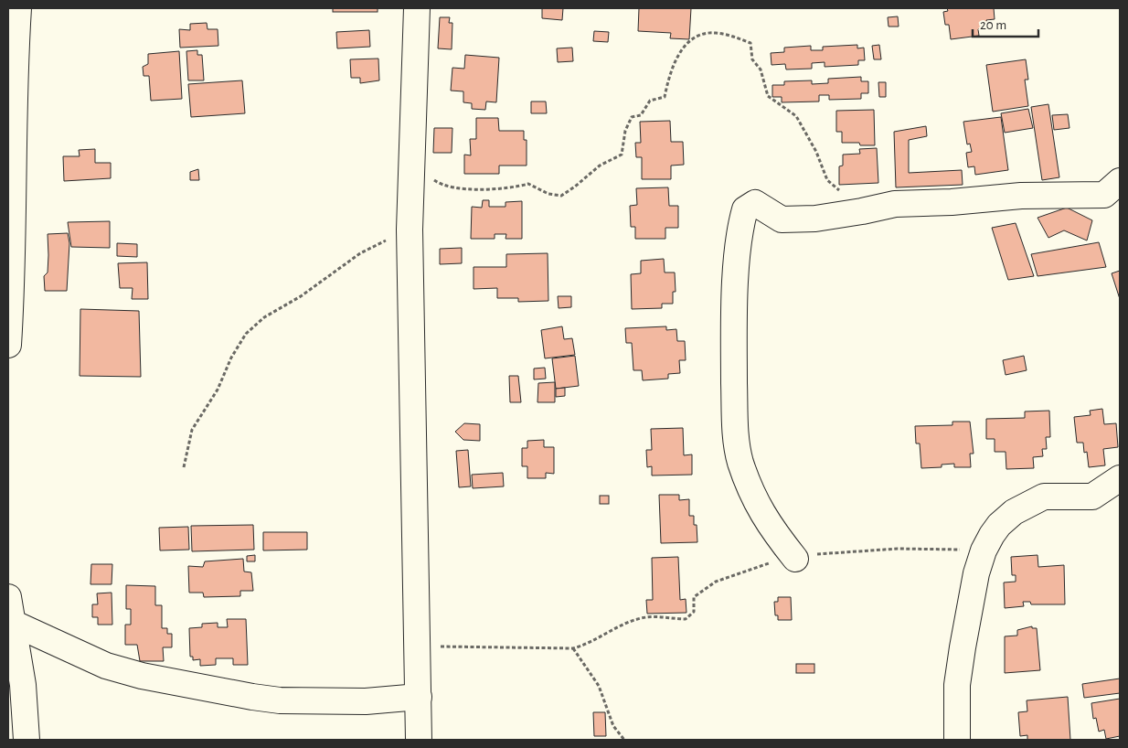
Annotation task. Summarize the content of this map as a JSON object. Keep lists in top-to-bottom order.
{
  "scale_bar": "20 m"
}
